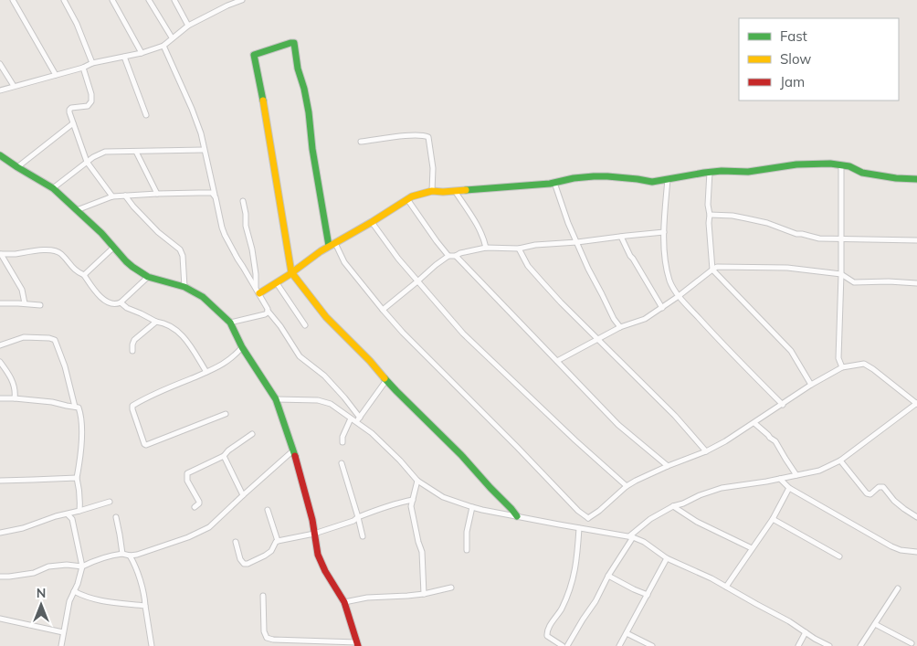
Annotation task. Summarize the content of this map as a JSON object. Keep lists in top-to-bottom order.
{
  "legend": ["Fast", "Slow", "Jam"],
  "north": "top"
}
